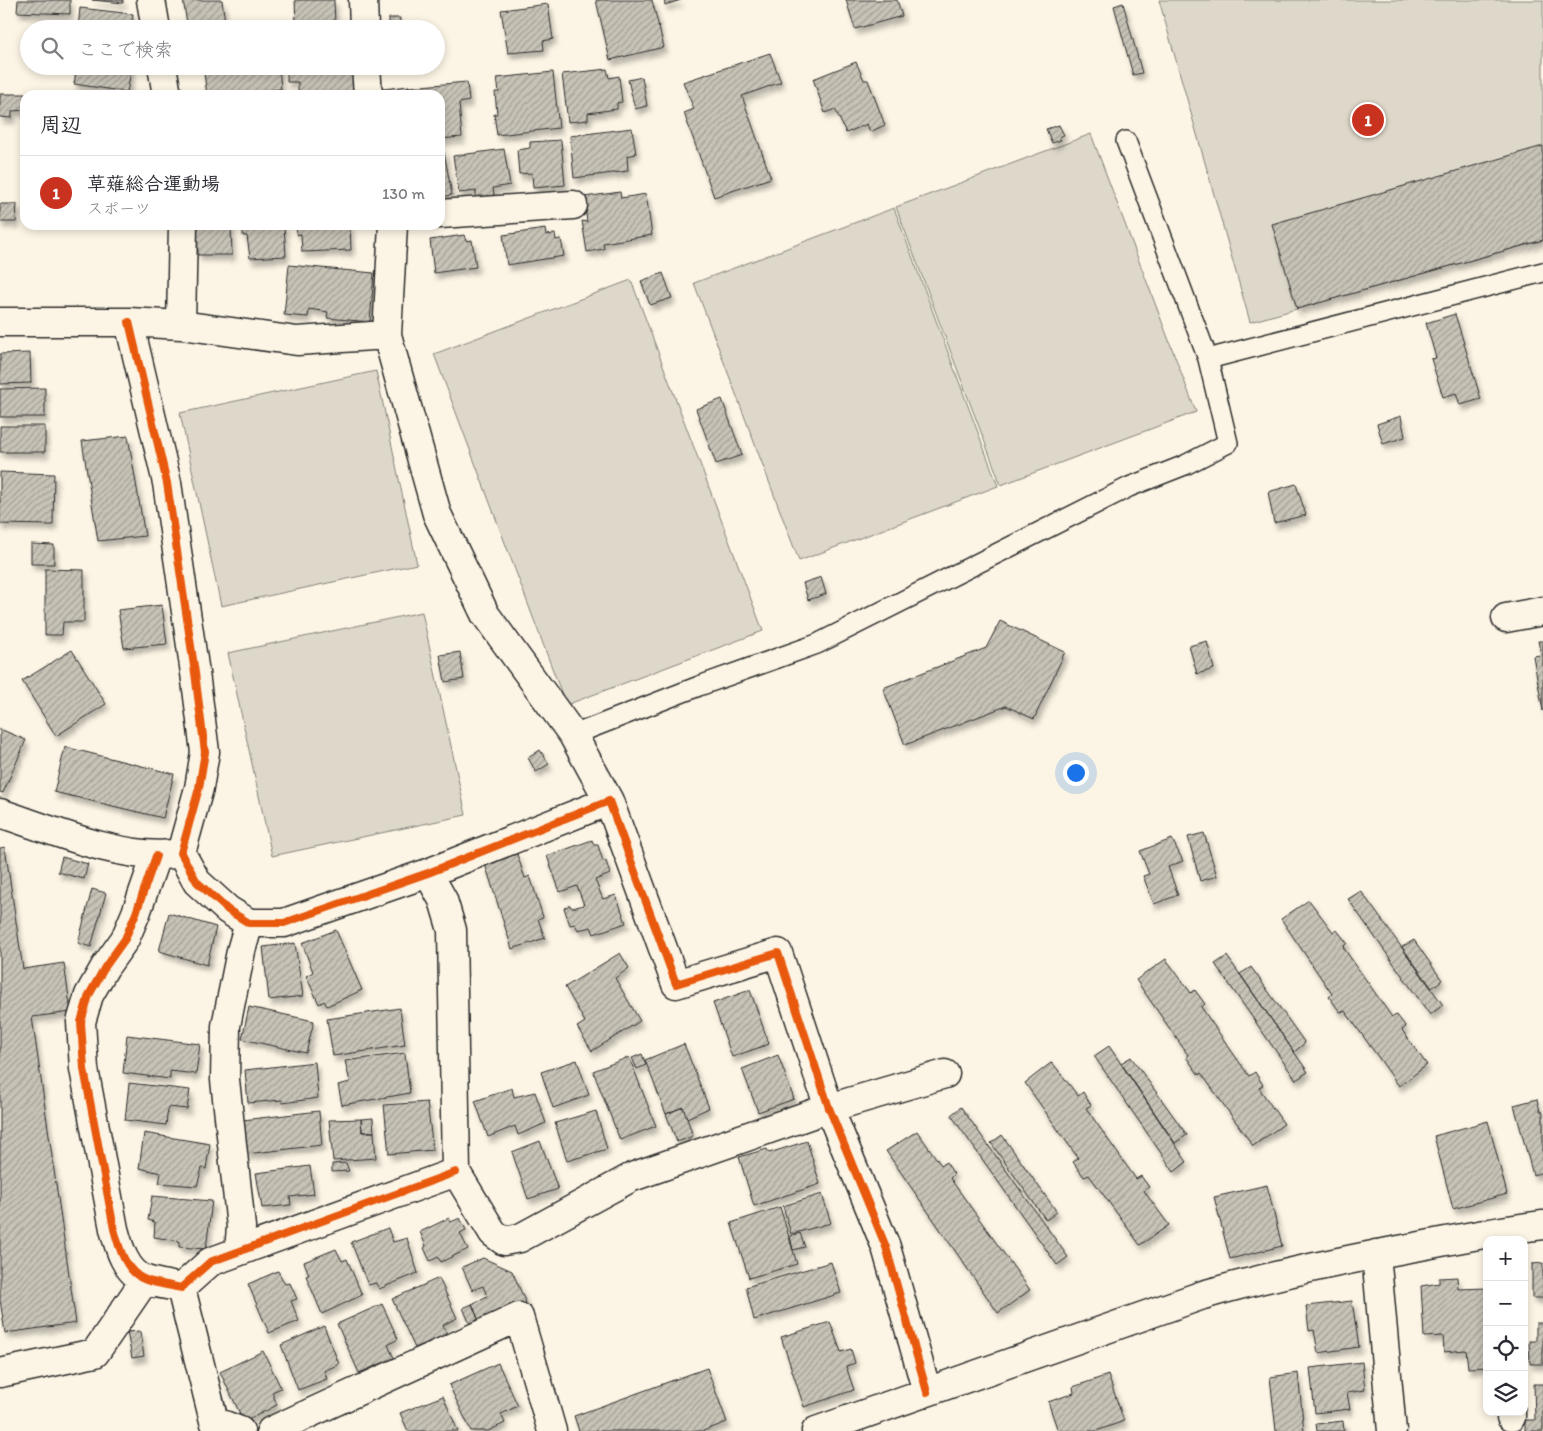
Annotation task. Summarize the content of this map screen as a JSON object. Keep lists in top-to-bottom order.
{
  "page": {
    "search": "ここで検索",
    "heading": "周辺",
    "pins": "1",
    "list": [
      {
        "mark": "1",
        "name": "草薙総合運動場",
        "note": "スポーツ",
        "value": "130 m"
      }
    ],
    "map_buttons": ["+", "−"]
  }
}
